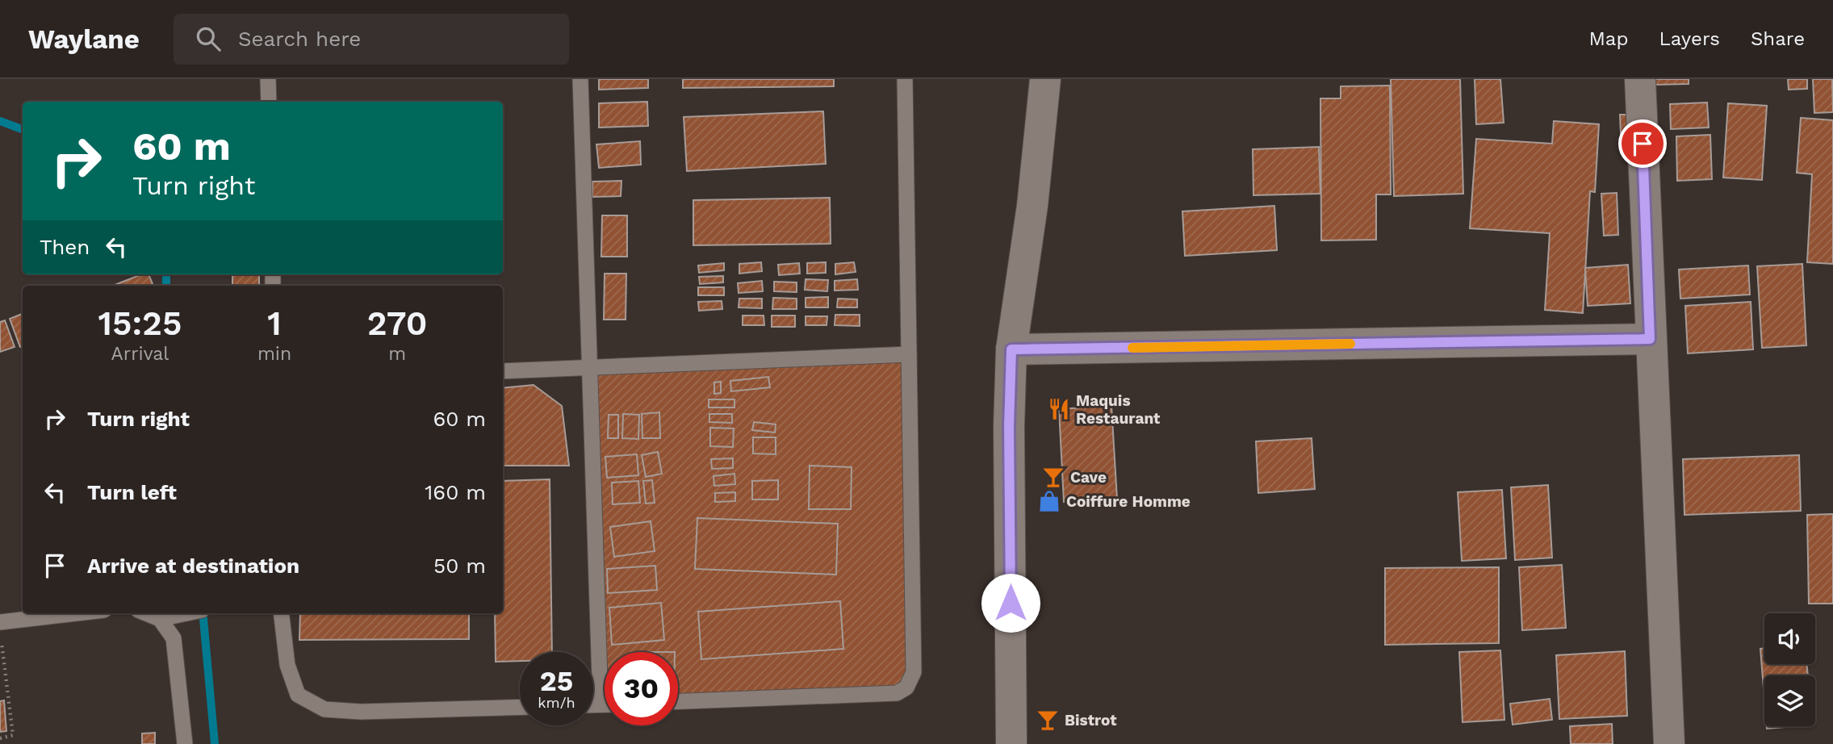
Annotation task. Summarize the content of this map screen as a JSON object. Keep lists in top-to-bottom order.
{
  "places": {
    "restaurant": ["Maquis Restaurant"],
    "bar": ["Cave", "Bistrot"],
    "shop": ["Coiffure Homme"]
  },
  "page": {
    "header": "Waylane",
    "search": "Search here",
    "nav": ["Map", "Layers", "Share"],
    "turn": ["60 m", "Turn right"],
    "then": "Then",
    "eta": [
      "15:25",
      "Arrival",
      "1",
      "min",
      "270",
      "m"
    ],
    "list": [
      {
        "name": "Turn right",
        "value": "60 m"
      },
      {
        "name": "Turn left",
        "value": "160 m"
      },
      {
        "name": "Arrive at destination",
        "value": "50 m"
      }
    ],
    "speed": "25 km/h",
    "limit": "30"
  }
}
